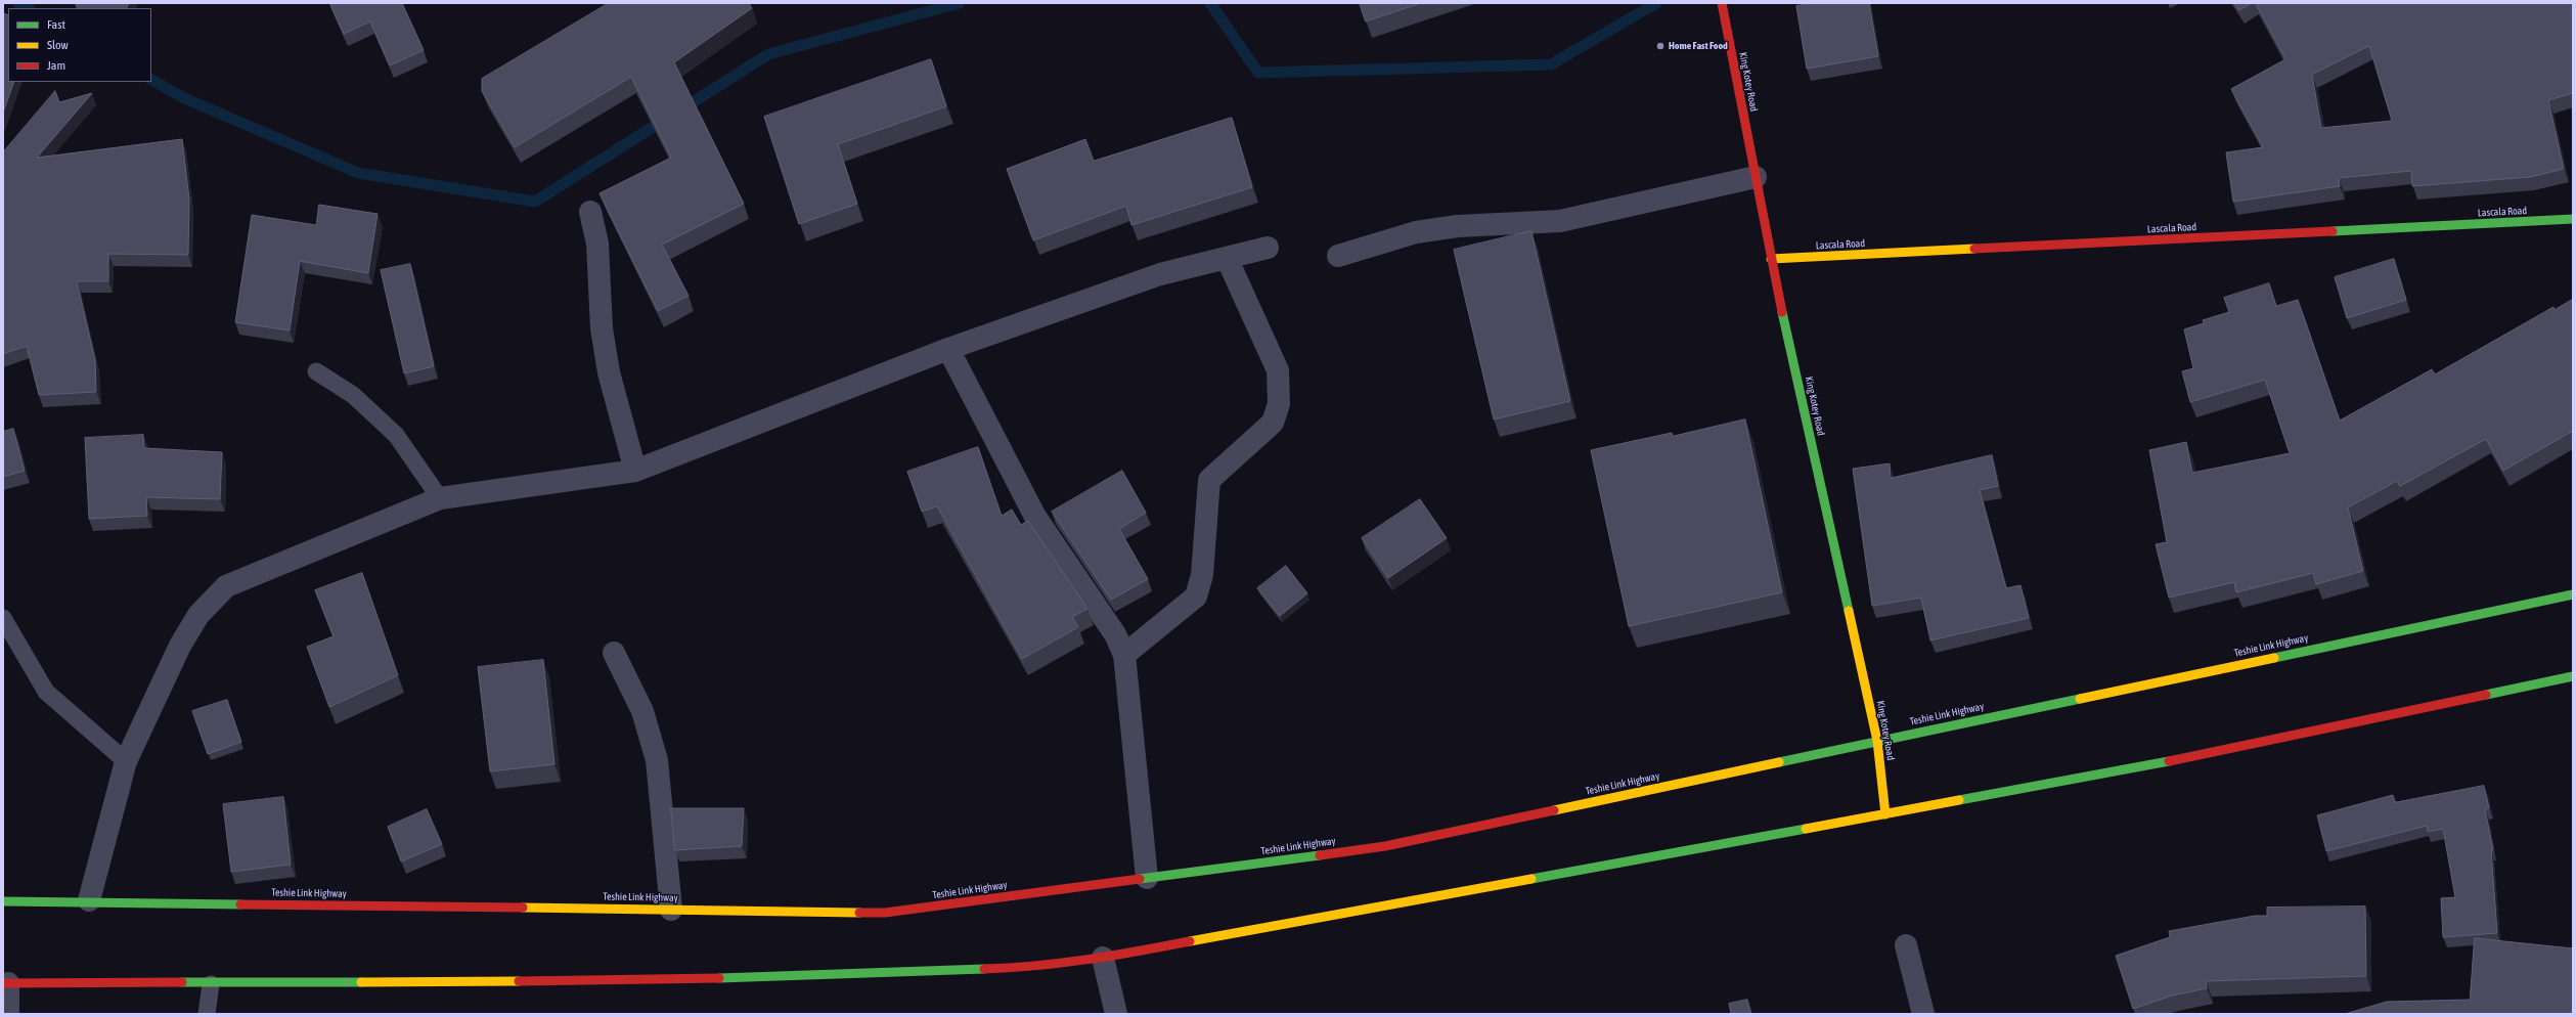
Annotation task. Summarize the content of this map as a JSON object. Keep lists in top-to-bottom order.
{
  "streets": {
    "main road": ["King Kotey Road", "Lascala Road", "Teshie Link Highway"]
  },
  "crossings": [
    ["King Kotey Road", "Lascala Road"],
    ["King Kotey Road", "Teshie Link Highway"]
  ],
  "places": ["Home Fast Food"],
  "legend": ["Fast", "Slow", "Jam"]
}
